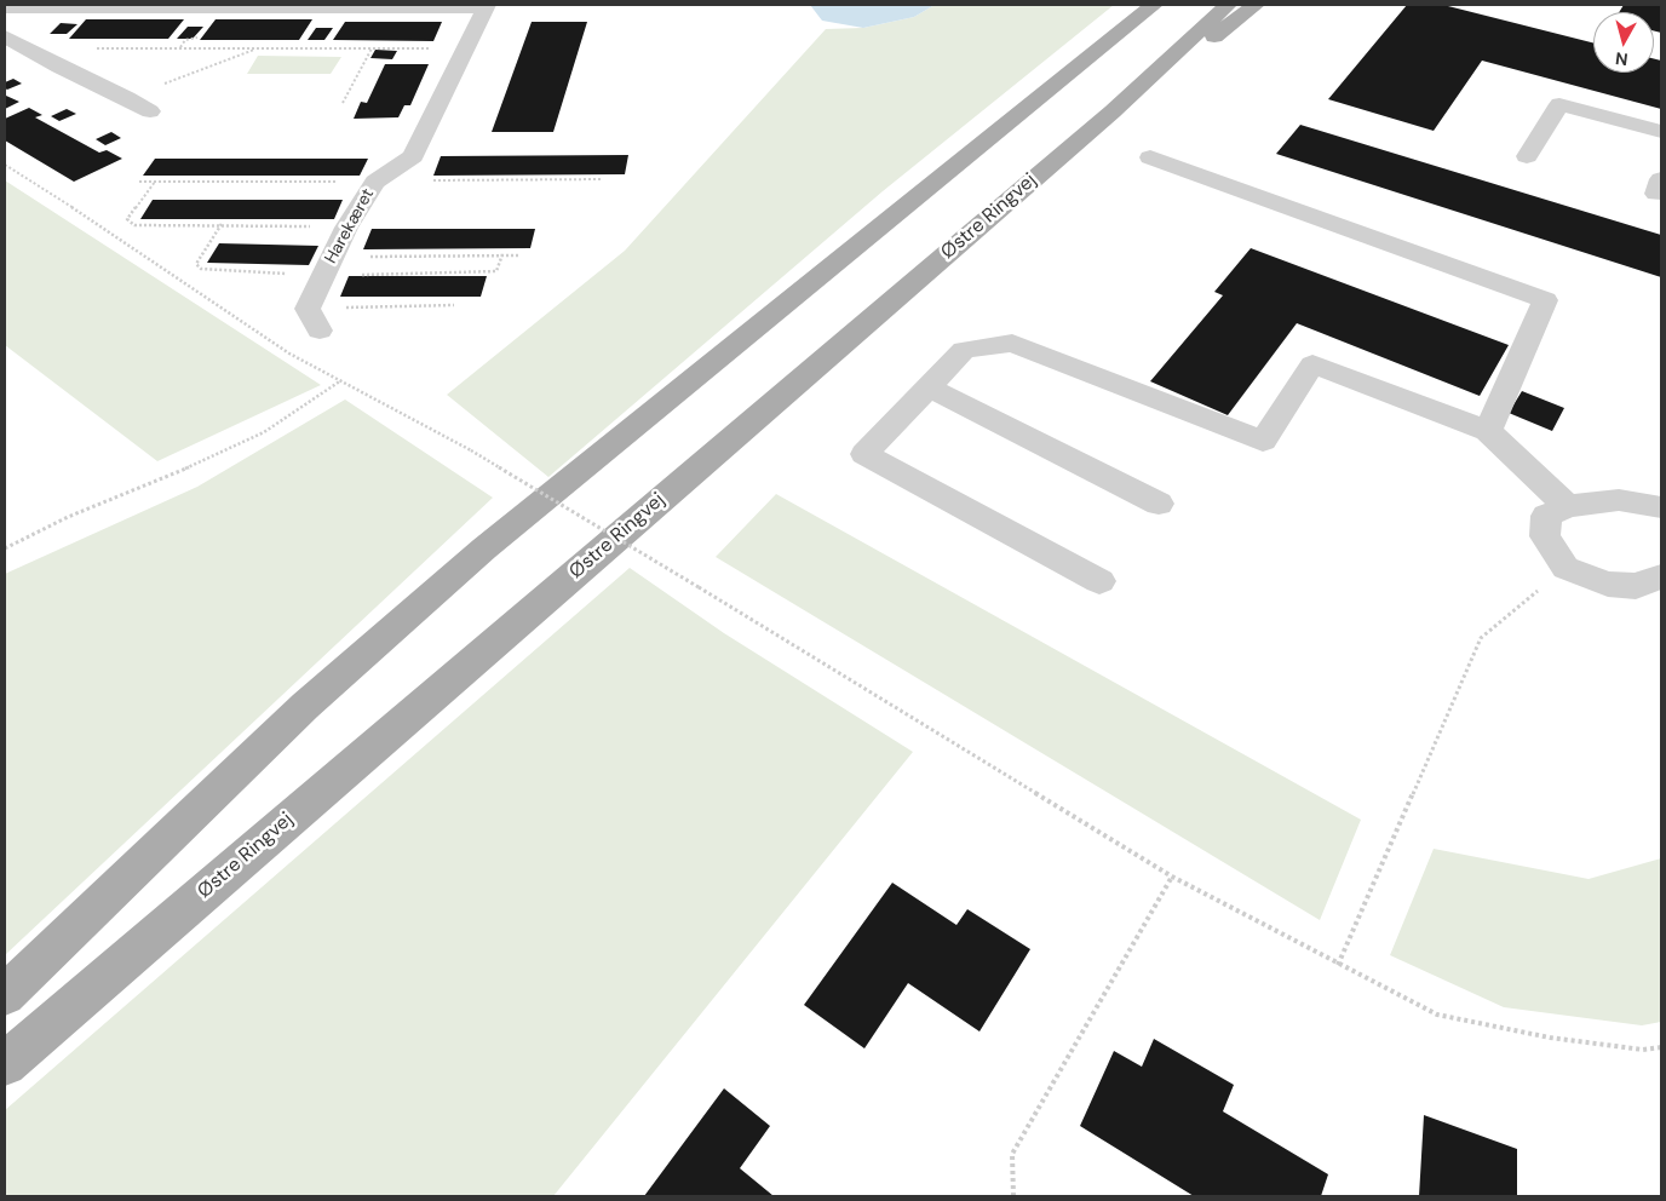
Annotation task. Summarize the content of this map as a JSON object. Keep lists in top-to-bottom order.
{
  "streets": {
    "main road": ["Østre Ringvej"],
    "street": ["Harekæret"]
  },
  "north": "bottom"
}
